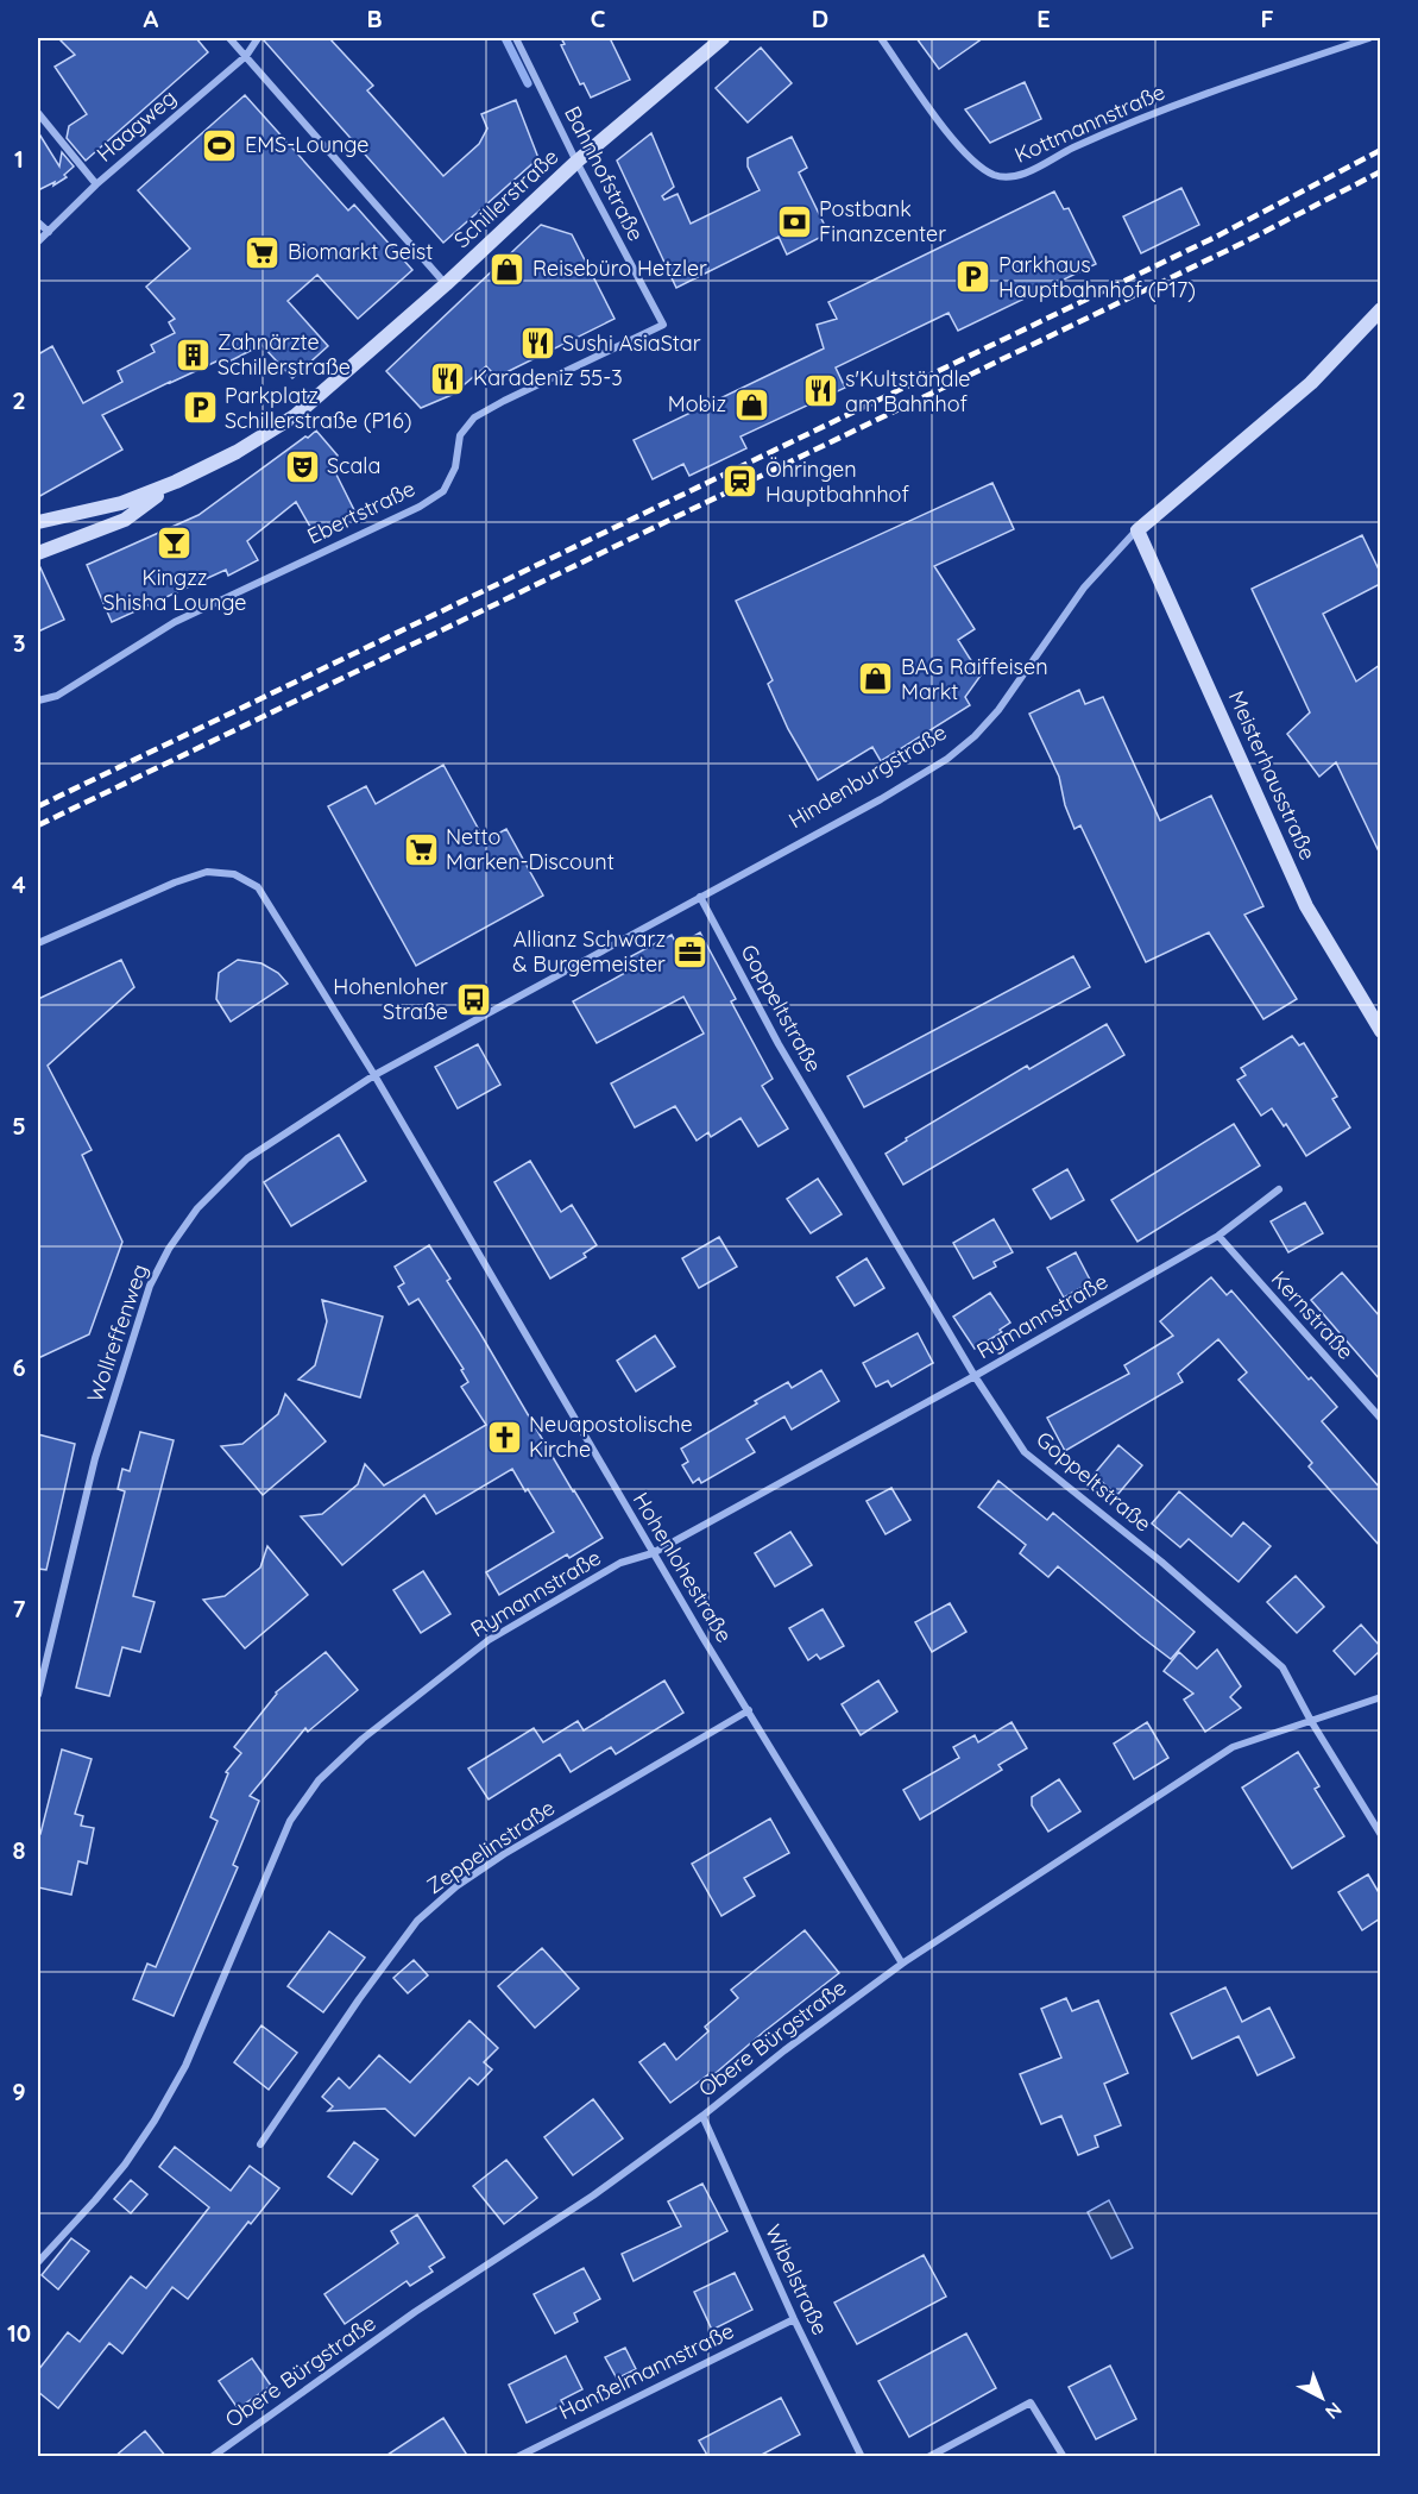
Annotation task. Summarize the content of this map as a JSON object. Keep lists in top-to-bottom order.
{
  "streets": {
    "main road": ["Schillerstraße", "Meisterhausstraße", "Hindenburgstraße"],
    "street": [
      "Kottmannstraße",
      "Haagweg",
      "Bahnhofstraße",
      "Ebertstraße",
      "Goppeltstraße",
      "Kernstraße",
      "Rymannstraße",
      "Wollreffenweg",
      "Hohenlohestraße",
      "Zeppelinstraße",
      "Obere Bürgstraße",
      "Wibelstraße",
      "Hanßelmannstraße"
    ]
  },
  "crossings": [
    ["Bahnhofstraße", "Schillerstraße"],
    ["Bahnhofstraße", "Ebertstraße"],
    ["Meisterhausstraße", "Hindenburgstraße"],
    ["Hindenburgstraße", "Goppeltstraße"],
    ["Hindenburgstraße", "Wollreffenweg"],
    ["Hindenburgstraße", "Hohenlohestraße"],
    ["Goppeltstraße", "Rymannstraße"],
    ["Goppeltstraße", "Obere Bürgstraße"],
    ["Kernstraße", "Rymannstraße"],
    ["Rymannstraße", "Hohenlohestraße"],
    ["Wollreffenweg", "Hohenlohestraße"],
    ["Hohenlohestraße", "Zeppelinstraße"],
    ["Hohenlohestraße", "Obere Bürgstraße"],
    ["Obere Bürgstraße", "Wibelstraße"],
    ["Wibelstraße", "Hanßelmannstraße"]
  ],
  "places": {
    "sports": ["EMS-Lounge"],
    "bank": ["Postbank Finanzcenter"],
    "supermarket": ["Biomarkt Geist", "Netto Marken-Discount"],
    "shop": ["Reisebüro Hetzler", "Mobiz", "BAG Raiffeisen Markt"],
    "parking": ["Parkhaus Hauptbahnhof (P17)", "Parkplatz Schillerstraße (P16)"],
    "restaurant": ["Sushi AsiaStar", "Karadeniz 55-3", "s'Kultständle am Bahnhof"],
    "building": ["Zahnärzte Schillerstraße"],
    "theatre": ["Scala"],
    "station": ["Öhringen Hauptbahnhof"],
    "bar": ["Kingzz Shisha Lounge"],
    "office": ["Allianz Schwarz & Burgemeister"],
    "bus stop": ["Hohenloher Straße"],
    "church": ["Neuapostolische Kirche"]
  },
  "north": "bottom right",
  "grid": {
    "columns": [
      "A",
      "B",
      "C",
      "D",
      "E",
      "F"
    ],
    "rows": [
      "1",
      "2",
      "3",
      "4",
      "5",
      "6",
      "7",
      "8",
      "9",
      "10"
    ]
  }
}
